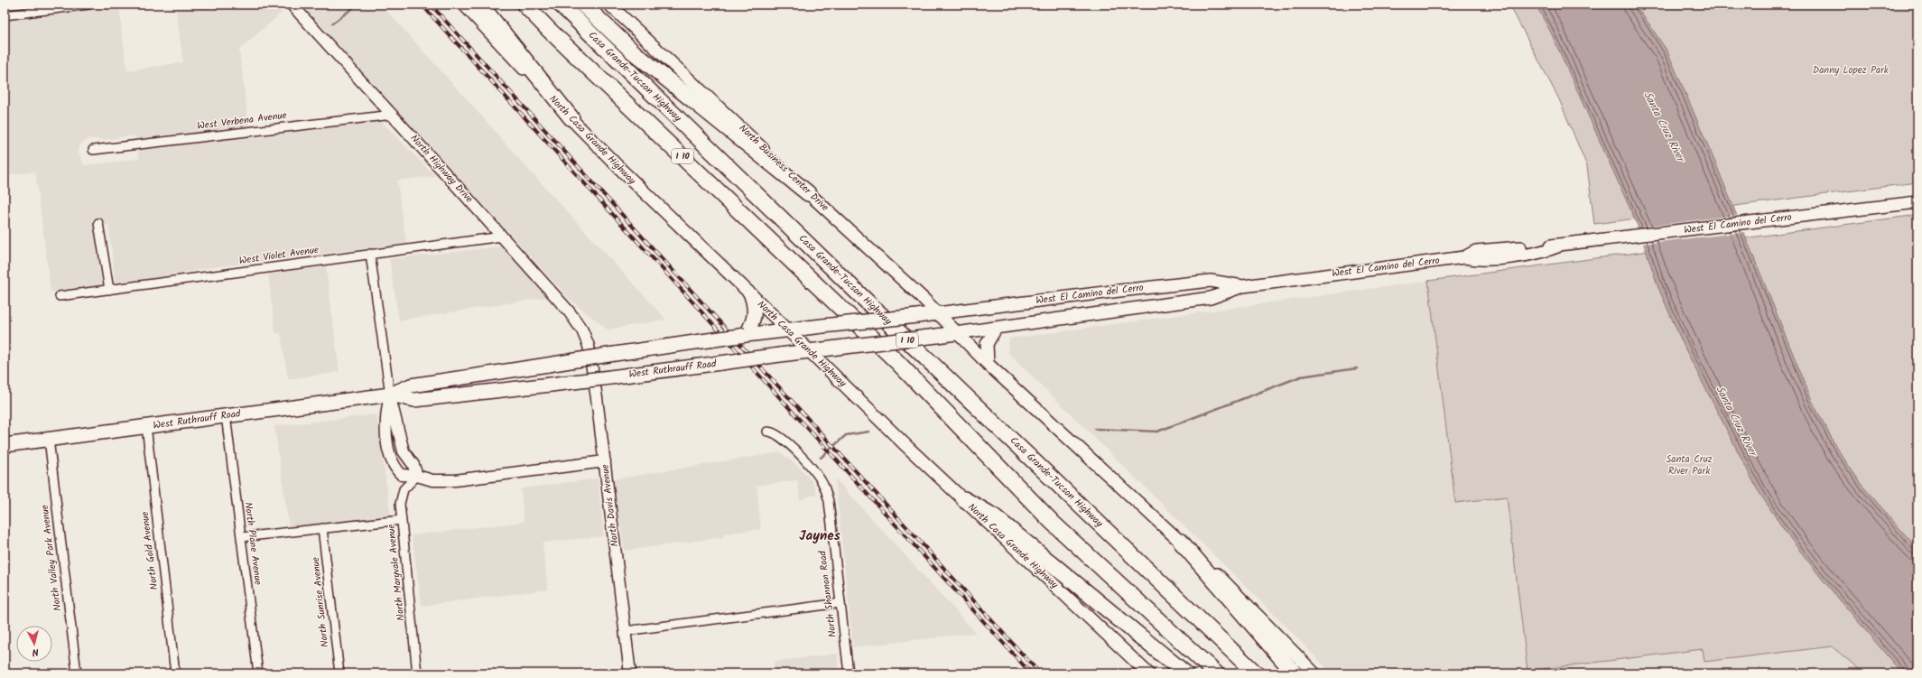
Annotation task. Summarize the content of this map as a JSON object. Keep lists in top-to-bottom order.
{
  "streets": {
    "highway": ["Casa Grande-Tucson Highway", "I 10"],
    "main road": [
      "North Casa Grande Highway",
      "North Business Center Drive",
      "West El Camino del Cerro",
      "West Ruthrauff Road"
    ],
    "street": [
      "West Verbena Avenue",
      "North Highway Drive",
      "West Violet Avenue",
      "North Davis Avenue",
      "North Plane Avenue",
      "North Gold Avenue",
      "North Valley Park Avenue",
      "North Maryvale Avenue",
      "North Shannon Road",
      "North Sunrise Avenue"
    ]
  },
  "crossings": [
    ["West Verbena Avenue", "North Highway Drive"],
    ["North Casa Grande Highway", "West Ruthrauff Road"],
    ["North Business Center Drive", "West El Camino del Cerro"],
    ["North Business Center Drive", "West Ruthrauff Road"],
    ["North Highway Drive", "West Violet Avenue"],
    ["North Highway Drive", "North Davis Avenue"],
    ["West El Camino del Cerro", "West Ruthrauff Road"],
    ["West Ruthrauff Road", "North Plane Avenue"],
    ["West Ruthrauff Road", "North Gold Avenue"],
    ["West Ruthrauff Road", "North Valley Park Avenue"]
  ],
  "districts": ["Jaynes"],
  "water": ["Santa Cruz River"],
  "parks": ["Danny Lopez Park", "Santa Cruz River Park"],
  "north": "bottom"
}
